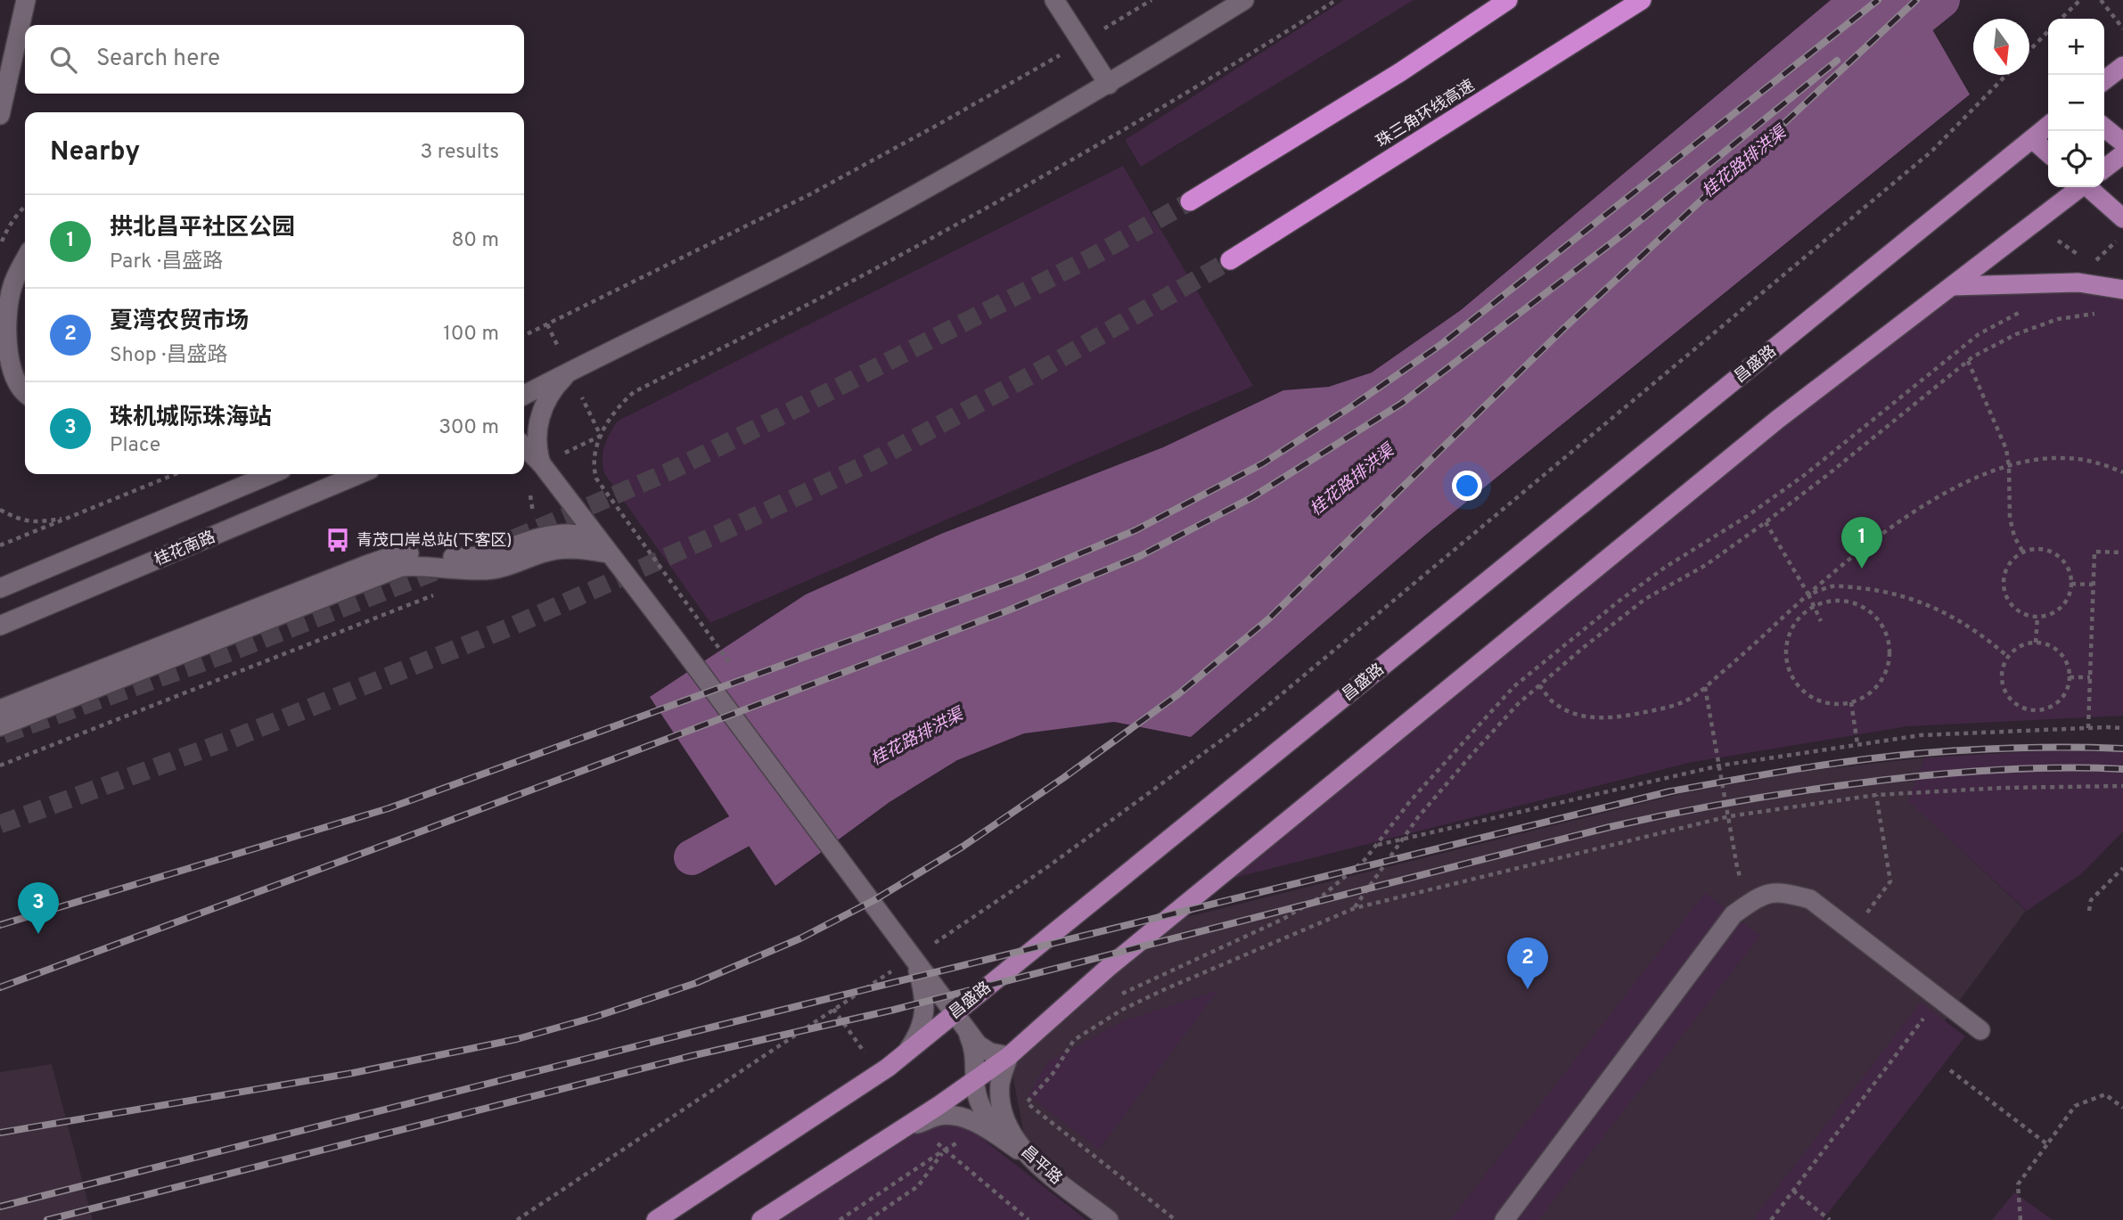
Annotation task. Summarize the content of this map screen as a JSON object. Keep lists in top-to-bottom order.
{
  "streets": {
    "highway": ["珠三角环线高速"],
    "main road": ["昌盛路"],
    "street": ["桂花南路", "昌平路"]
  },
  "water": ["桂花路排洪渠"],
  "places": {
    "bus stop": ["青茂口岸总站(下客区)"]
  },
  "north": "bottom",
  "page": {
    "map_buttons": ["+", "−"],
    "search": "Search here",
    "heading": ["Nearby", "3 results"],
    "list": [
      {
        "mark": "1",
        "name": "拱北昌平社区公园",
        "note": "Park · 昌盛路",
        "value": "80 m"
      },
      {
        "mark": "2",
        "name": "夏湾农贸市场",
        "note": "Shop · 昌盛路",
        "value": "100 m"
      },
      {
        "mark": "3",
        "name": "珠机城际珠海站",
        "note": "Place",
        "value": "300 m"
      }
    ],
    "pins": ["1", "3", "2"]
  }
}
